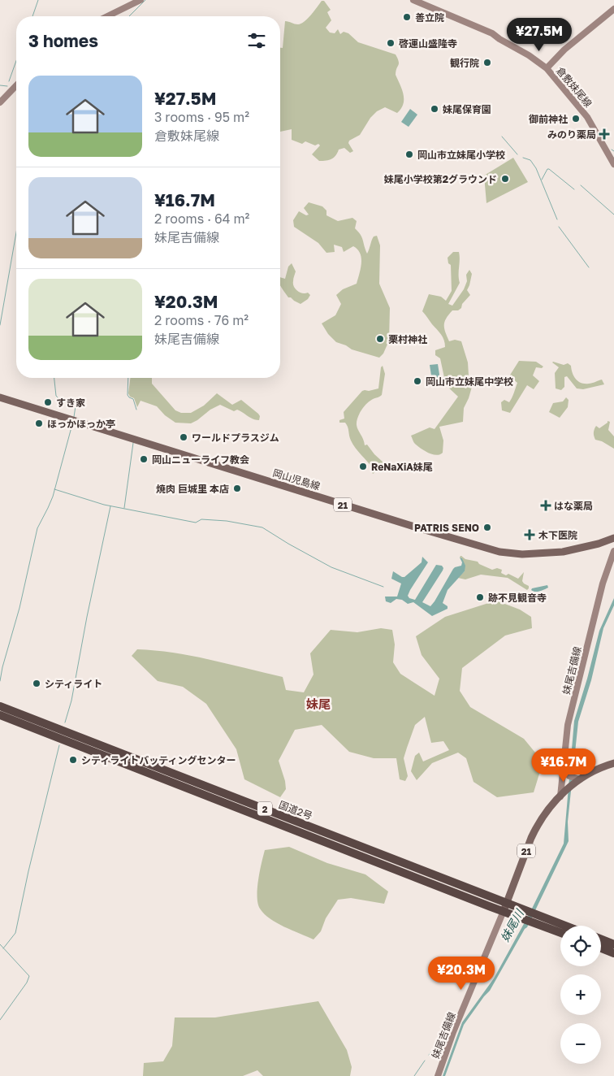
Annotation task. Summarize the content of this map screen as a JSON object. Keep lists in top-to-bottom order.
{
  "streets": {
    "highway": ["2", "国道2号"],
    "main road": [
      "倉敷妹尾線",
      "岡山児島線",
      "21",
      "妹尾吉備線"
    ]
  },
  "crossings": [
    ["21", "妹尾吉備線"],
    ["21", "国道2号"],
    ["妹尾吉備線", "国道2号"]
  ],
  "districts": ["妹尾"],
  "water": ["妹尾川"],
  "places": {
    "other": [
      "善立院",
      "啓運山盛隆寺",
      "観行院",
      "妹尾保育園",
      "御前神社",
      "岡山市立妹尾小学校",
      "妹尾小学校第2グラウンド",
      "栗村神社",
      "岡山市立妹尾中学校",
      "すき家",
      "ほっかほっか亭",
      "ワールドプラスジム",
      "岡山ニューライフ教会",
      "ReNaXiA妹尾",
      "焼肉 巨城里 本店",
      "PATRIS SENO",
      "跡不見観音寺",
      "シティライト",
      "シティライトバッティングセンター"
    ],
    "health": ["みのり薬局", "はな薬局", "木下医院"]
  },
  "page": {
    "heading": "3 homes",
    "price": ["¥27.5M", "¥16.7M", "¥20.3M"],
    "list": [
      {
        "name": "¥27.5M",
        "note": "3 rooms · 95 m² · 倉敷妹尾線"
      },
      {
        "name": "¥16.7M",
        "note": "2 rooms · 64 m² · 妹尾吉備線"
      },
      {
        "name": "¥20.3M",
        "note": "2 rooms · 76 m² · 妹尾吉備線"
      }
    ],
    "map_buttons": ["+", "−"]
  }
}
